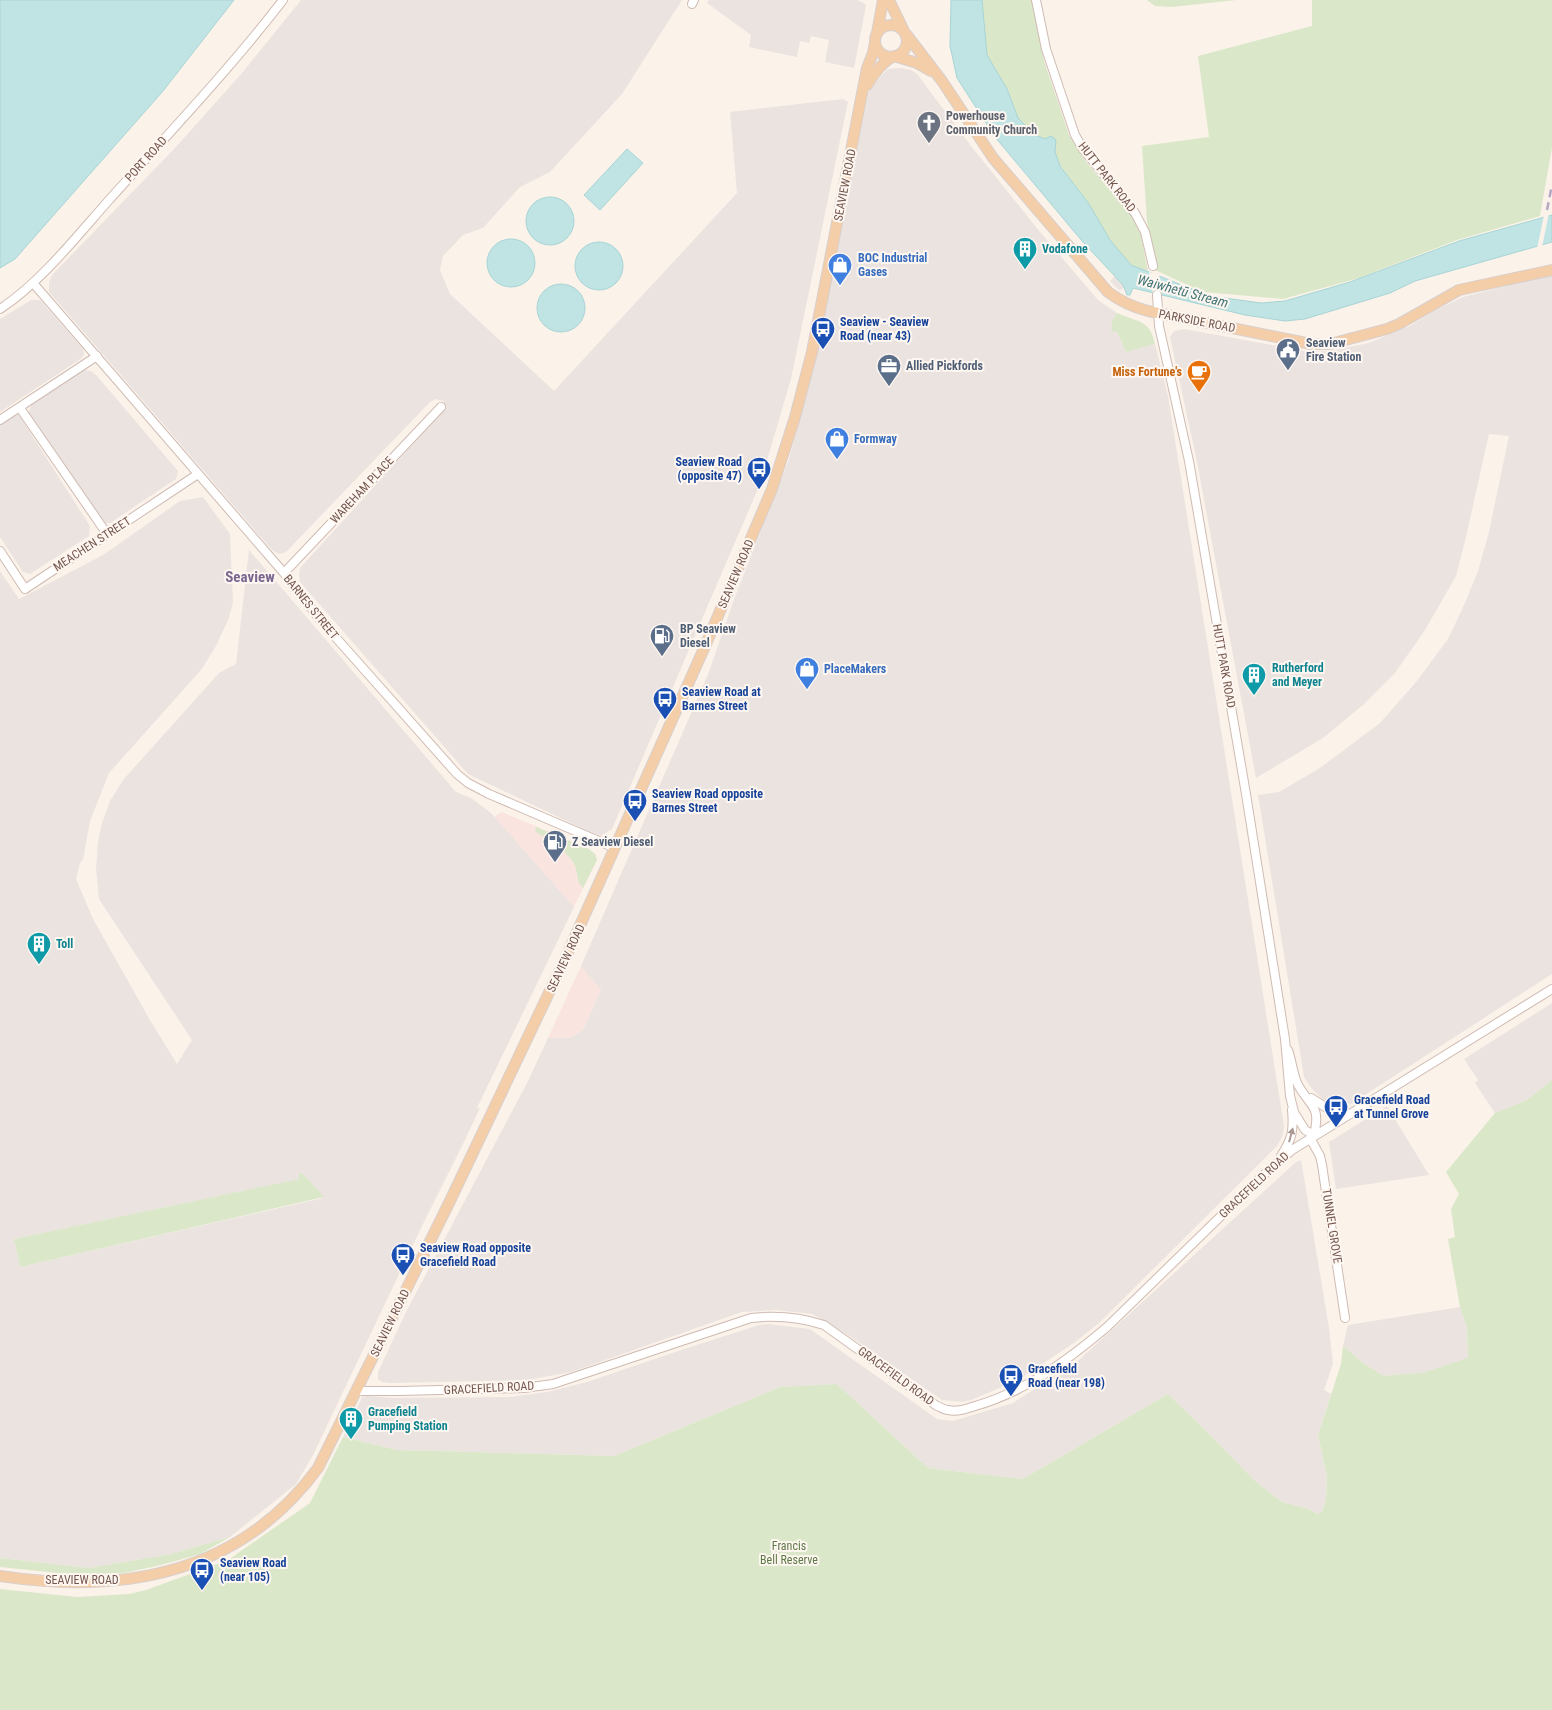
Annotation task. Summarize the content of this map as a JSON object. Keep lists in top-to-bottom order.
{
  "streets": {
    "main road": ["SEAVIEW ROAD", "PARKSIDE ROAD"],
    "street": [
      "PORT ROAD",
      "HUTT PARK ROAD",
      "WAREHAM PLACE",
      "MEACHEN STREET",
      "BARNES STREET",
      "GRACEFIELD ROAD",
      "TUNNEL GROVE"
    ]
  },
  "crossings": [
    ["PORT ROAD", "BARNES STREET"],
    ["HUTT PARK ROAD", "PARKSIDE ROAD"],
    ["HUTT PARK ROAD", "GRACEFIELD ROAD"],
    ["HUTT PARK ROAD", "TUNNEL GROVE"],
    ["SEAVIEW ROAD", "PARKSIDE ROAD"],
    ["SEAVIEW ROAD", "BARNES STREET"],
    ["SEAVIEW ROAD", "GRACEFIELD ROAD"],
    ["WAREHAM PLACE", "BARNES STREET"],
    ["MEACHEN STREET", "BARNES STREET"],
    ["GRACEFIELD ROAD", "TUNNEL GROVE"]
  ],
  "districts": ["Seaview"],
  "water": ["Waiwhetū Stream"],
  "parks": ["Francis Bell Reserve"],
  "places": {
    "church": ["Powerhouse Community Church"],
    "building": [
      "Vodafone",
      "Rutherford and Meyer",
      "Toll",
      "Gracefield Pumping Station"
    ],
    "shop": ["BOC Industrial Gases", "Formway", "PlaceMakers"],
    "bus stop": [
      "Seaview - Seaview Road (near 43)",
      "Seaview Road (opposite 47)",
      "Seaview Road at Barnes Street",
      "Seaview Road opposite Barnes Street",
      "Gracefield Road at Tunnel Grove",
      "Seaview Road opposite Gracefield Road",
      "Gracefield Road (near 198)",
      "Seaview Road (near 105)"
    ],
    "public building": ["Seaview Fire Station"],
    "office": ["Allied Pickfords"],
    "cafe": ["Miss Fortune's"],
    "fuel station": ["BP Seaview Diesel", "Z Seaview Diesel"]
  }
}
